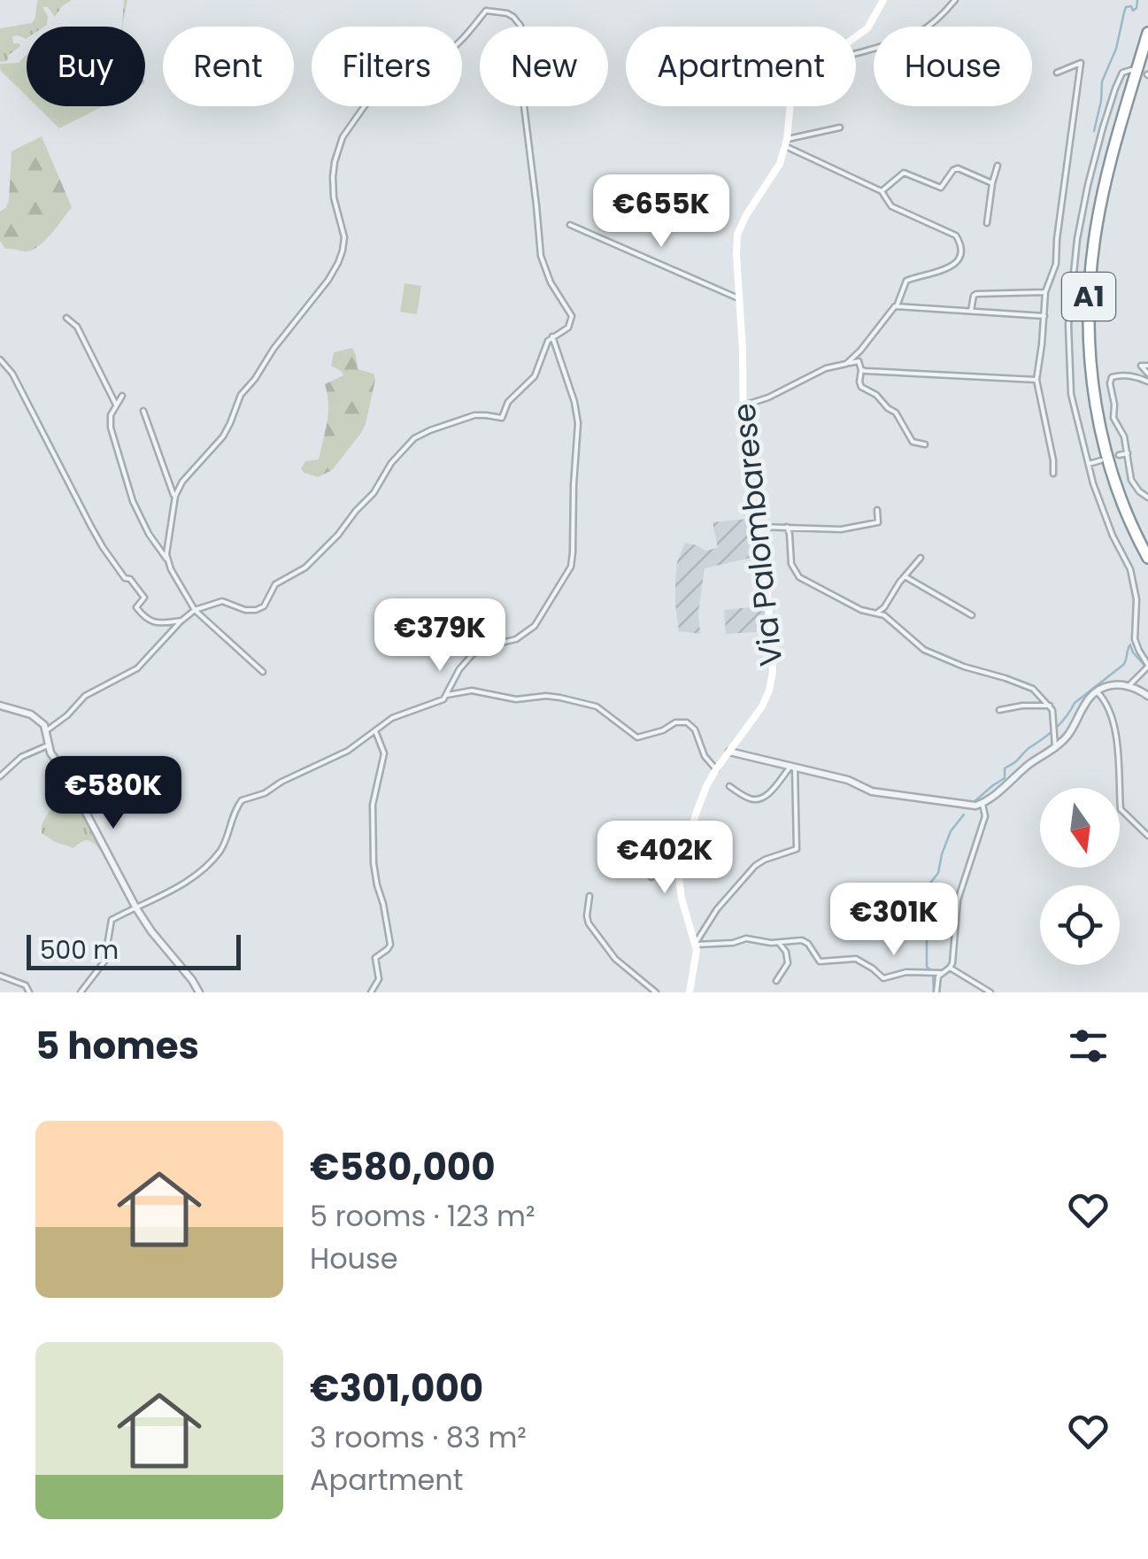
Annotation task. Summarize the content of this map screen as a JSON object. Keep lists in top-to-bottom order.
{
  "streets": {
    "highway": ["A1"],
    "main road": ["Via Palombarese"]
  },
  "scale_bar": "500 m",
  "north": "bottom",
  "page": {
    "chip": [
      "Buy",
      "Rent",
      "Filters",
      "New",
      "Apartment",
      "House"
    ],
    "price": [
      "€655K",
      "€379K",
      "€580K",
      "€402K",
      "€301K"
    ],
    "scale": "500 m",
    "heading": "5 homes",
    "list": [
      {
        "name": "€580,000",
        "note": "5 rooms · 123 m² · House"
      },
      {
        "name": "€301,000",
        "note": "3 rooms · 83 m² · Apartment"
      }
    ]
  }
}
